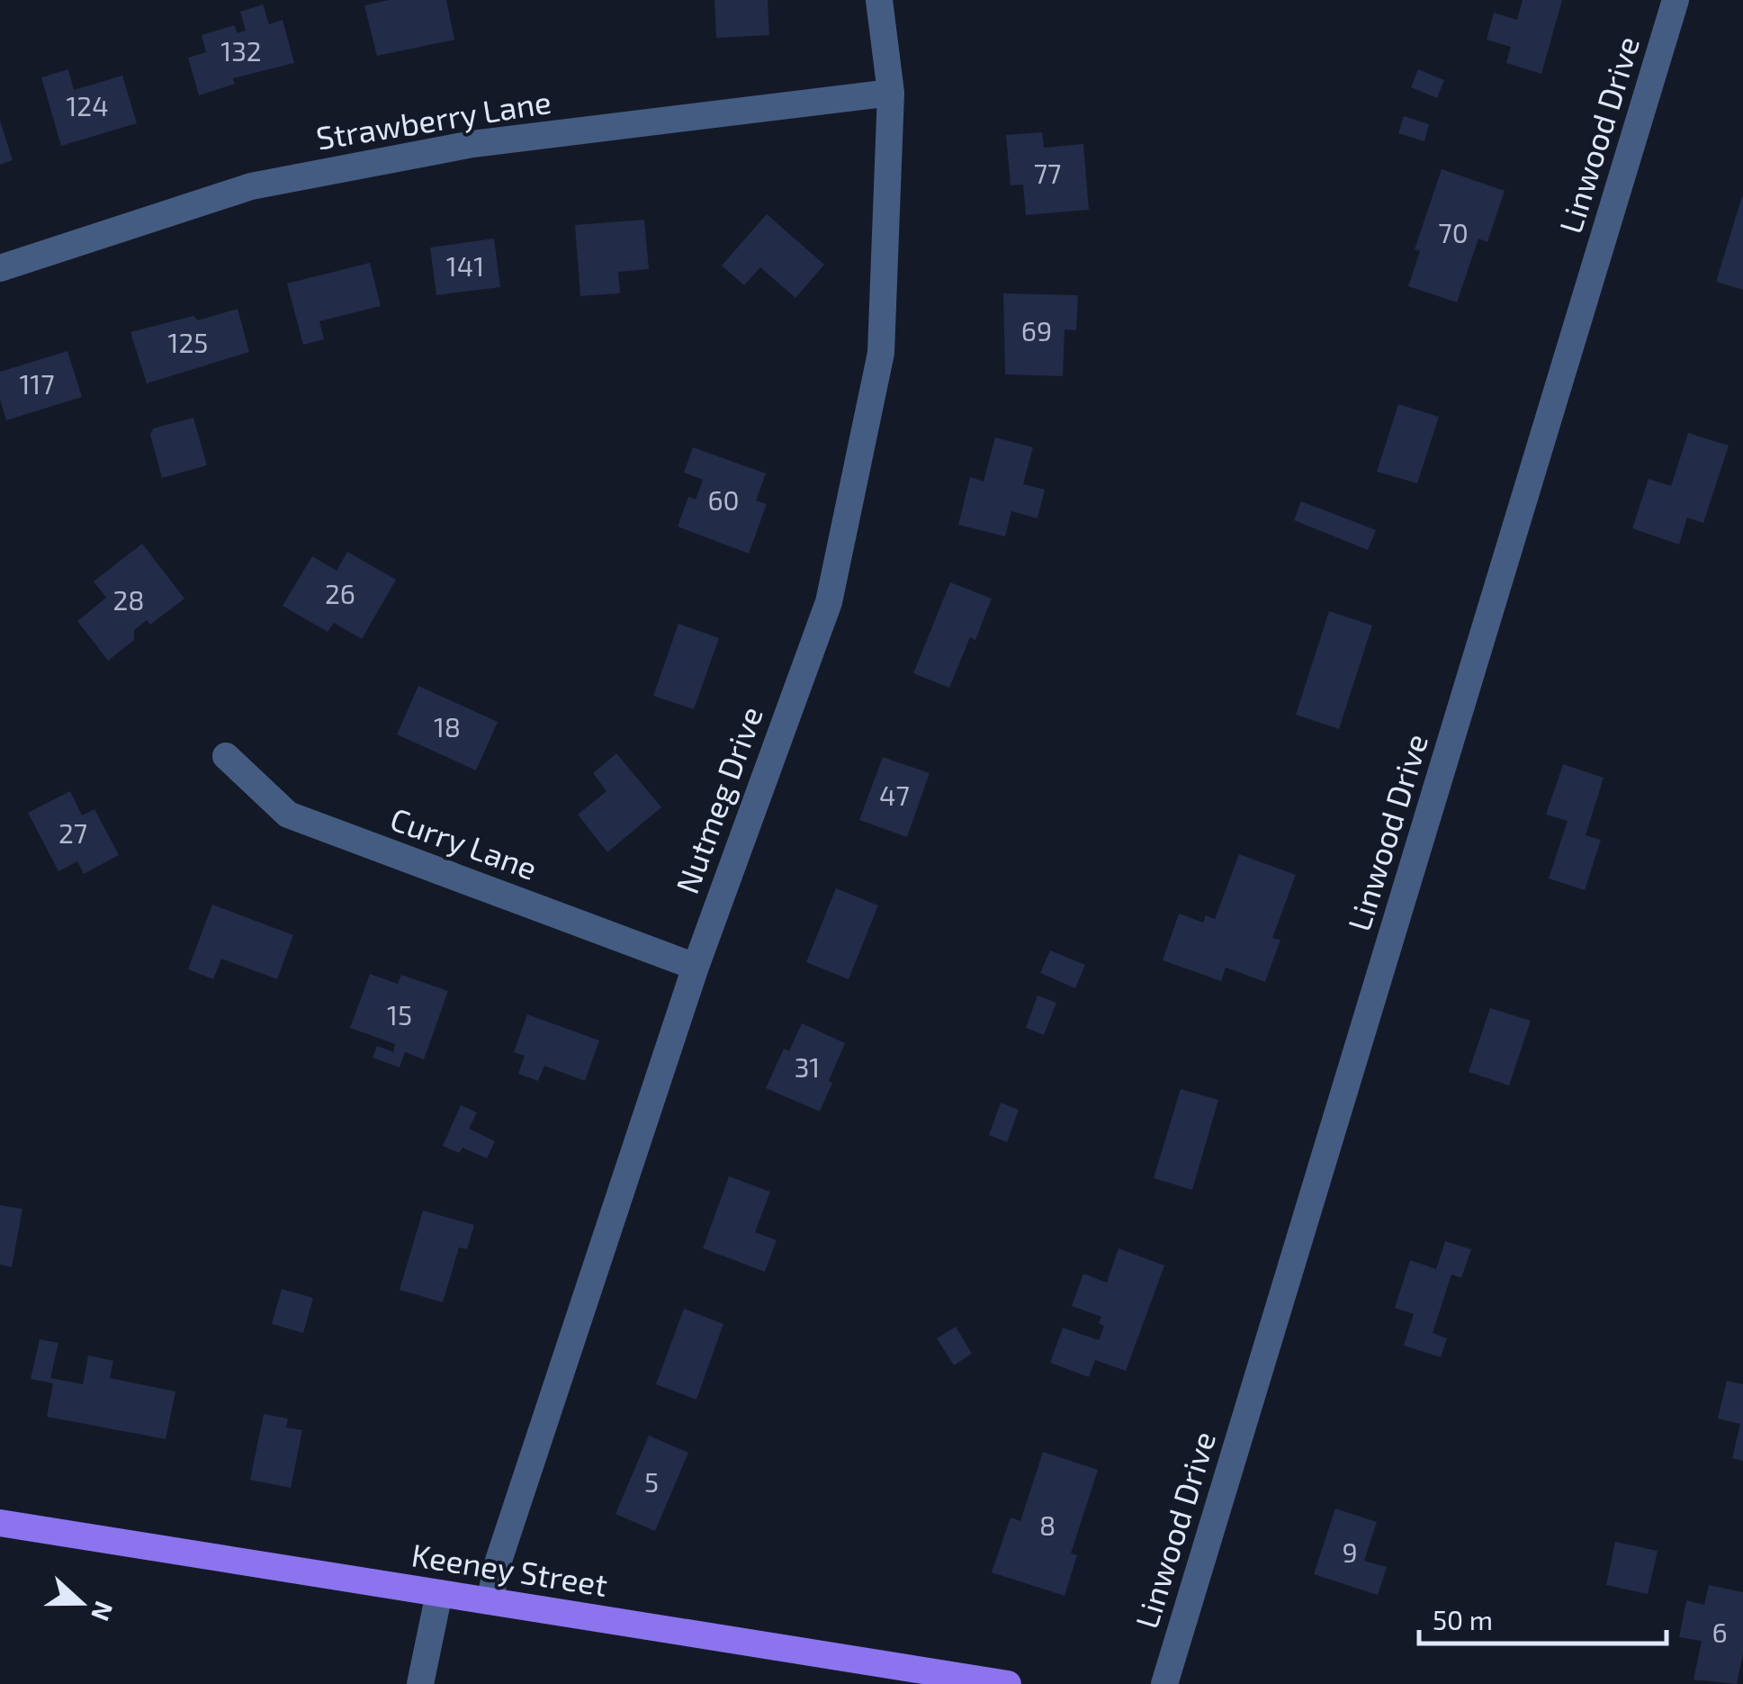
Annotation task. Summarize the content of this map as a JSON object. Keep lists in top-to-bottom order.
{
  "streets": {
    "main road": ["Keeney Street"],
    "street": [
      "Strawberry Lane",
      "Linwood Drive",
      "Nutmeg Drive",
      "Curry Lane"
    ]
  },
  "crossings": [
    ["Strawberry Lane", "Nutmeg Drive"],
    ["Nutmeg Drive", "Curry Lane"],
    ["Nutmeg Drive", "Keeney Street"]
  ],
  "house_numbers": [
    "132",
    "124",
    "77",
    "70",
    "141",
    "69",
    "125",
    "117",
    "60",
    "26",
    "28",
    "18",
    "47",
    "27",
    "15",
    "31",
    "5",
    "8",
    "9",
    "6"
  ],
  "scale_bar": "50 m",
  "north": "right"
}
